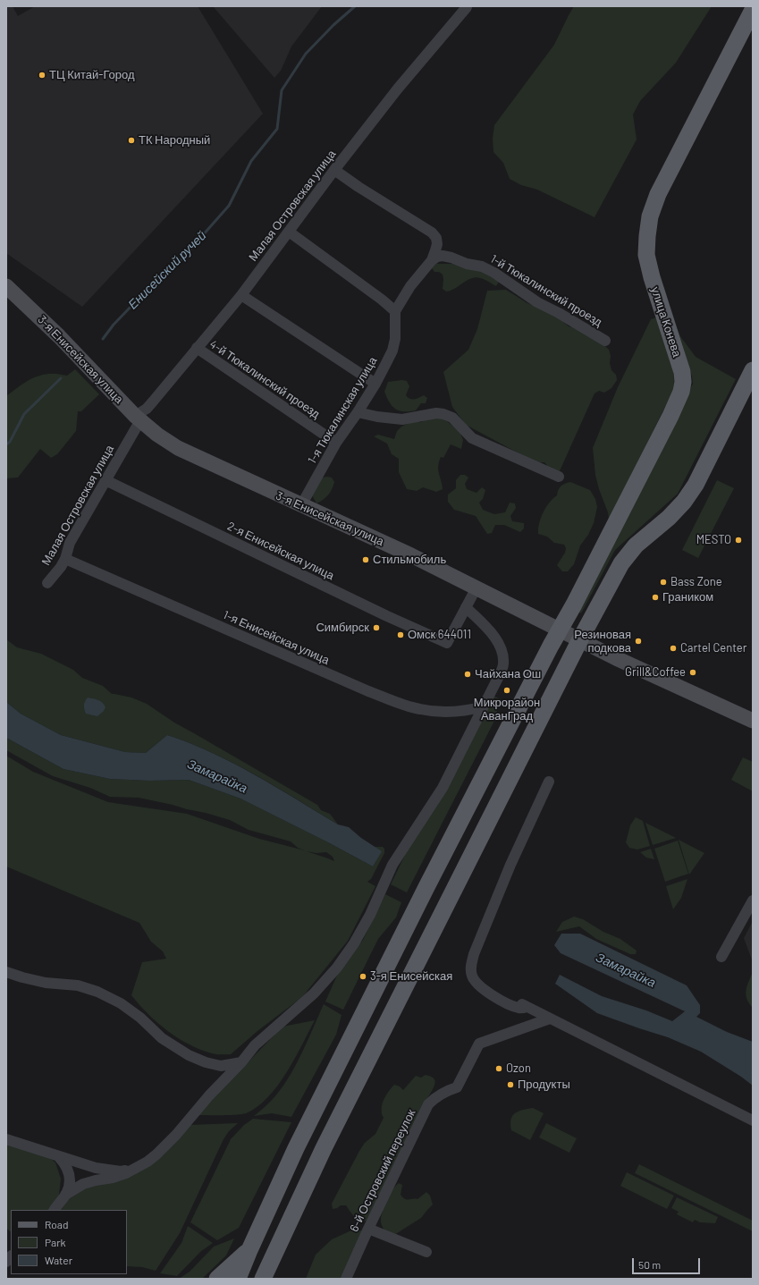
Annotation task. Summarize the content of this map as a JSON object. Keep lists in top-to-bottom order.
{
  "streets": {
    "main road": ["улица Конева"],
    "street": [
      "Малая Островская улица",
      "1-й Тюкалинский проезд",
      "3-я Енисейская улица",
      "4-й Тюкалинский проезд",
      "1-я Тюкалинская улица",
      "2-я Енисейская улица",
      "1-я Енисейская улица",
      "6-й Островский переулок"
    ]
  },
  "crossings": [
    ["Малая Островская улица", "3-я Енисейская улица"],
    ["Малая Островская улица", "4-й Тюкалинский проезд"],
    ["Малая Островская улица", "2-я Енисейская улица"],
    ["Малая Островская улица", "1-я Енисейская улица"],
    ["улица Конева", "3-я Енисейская улица"],
    ["3-я Енисейская улица", "1-я Тюкалинская улица"],
    ["4-й Тюкалинский проезд", "1-я Тюкалинская улица"]
  ],
  "water": ["Енисейский ручей", "Замарайка"],
  "places": [
    "ТЦ Китай-Город",
    "ТК Народный",
    "MESTO",
    "Стильмобиль",
    "Bass Zone",
    "Граником",
    "Симбирск",
    "Омск 644011",
    "Резиновая подкова",
    "Cartel Center",
    "Grill&Coffee",
    "Чайхана Ош",
    "Микрорайон АванГрад",
    "3-я Енисейская",
    "Ozon",
    "Продукты"
  ],
  "legend": ["Road", "Park", "Water"],
  "scale_bar": "50 m"
}
